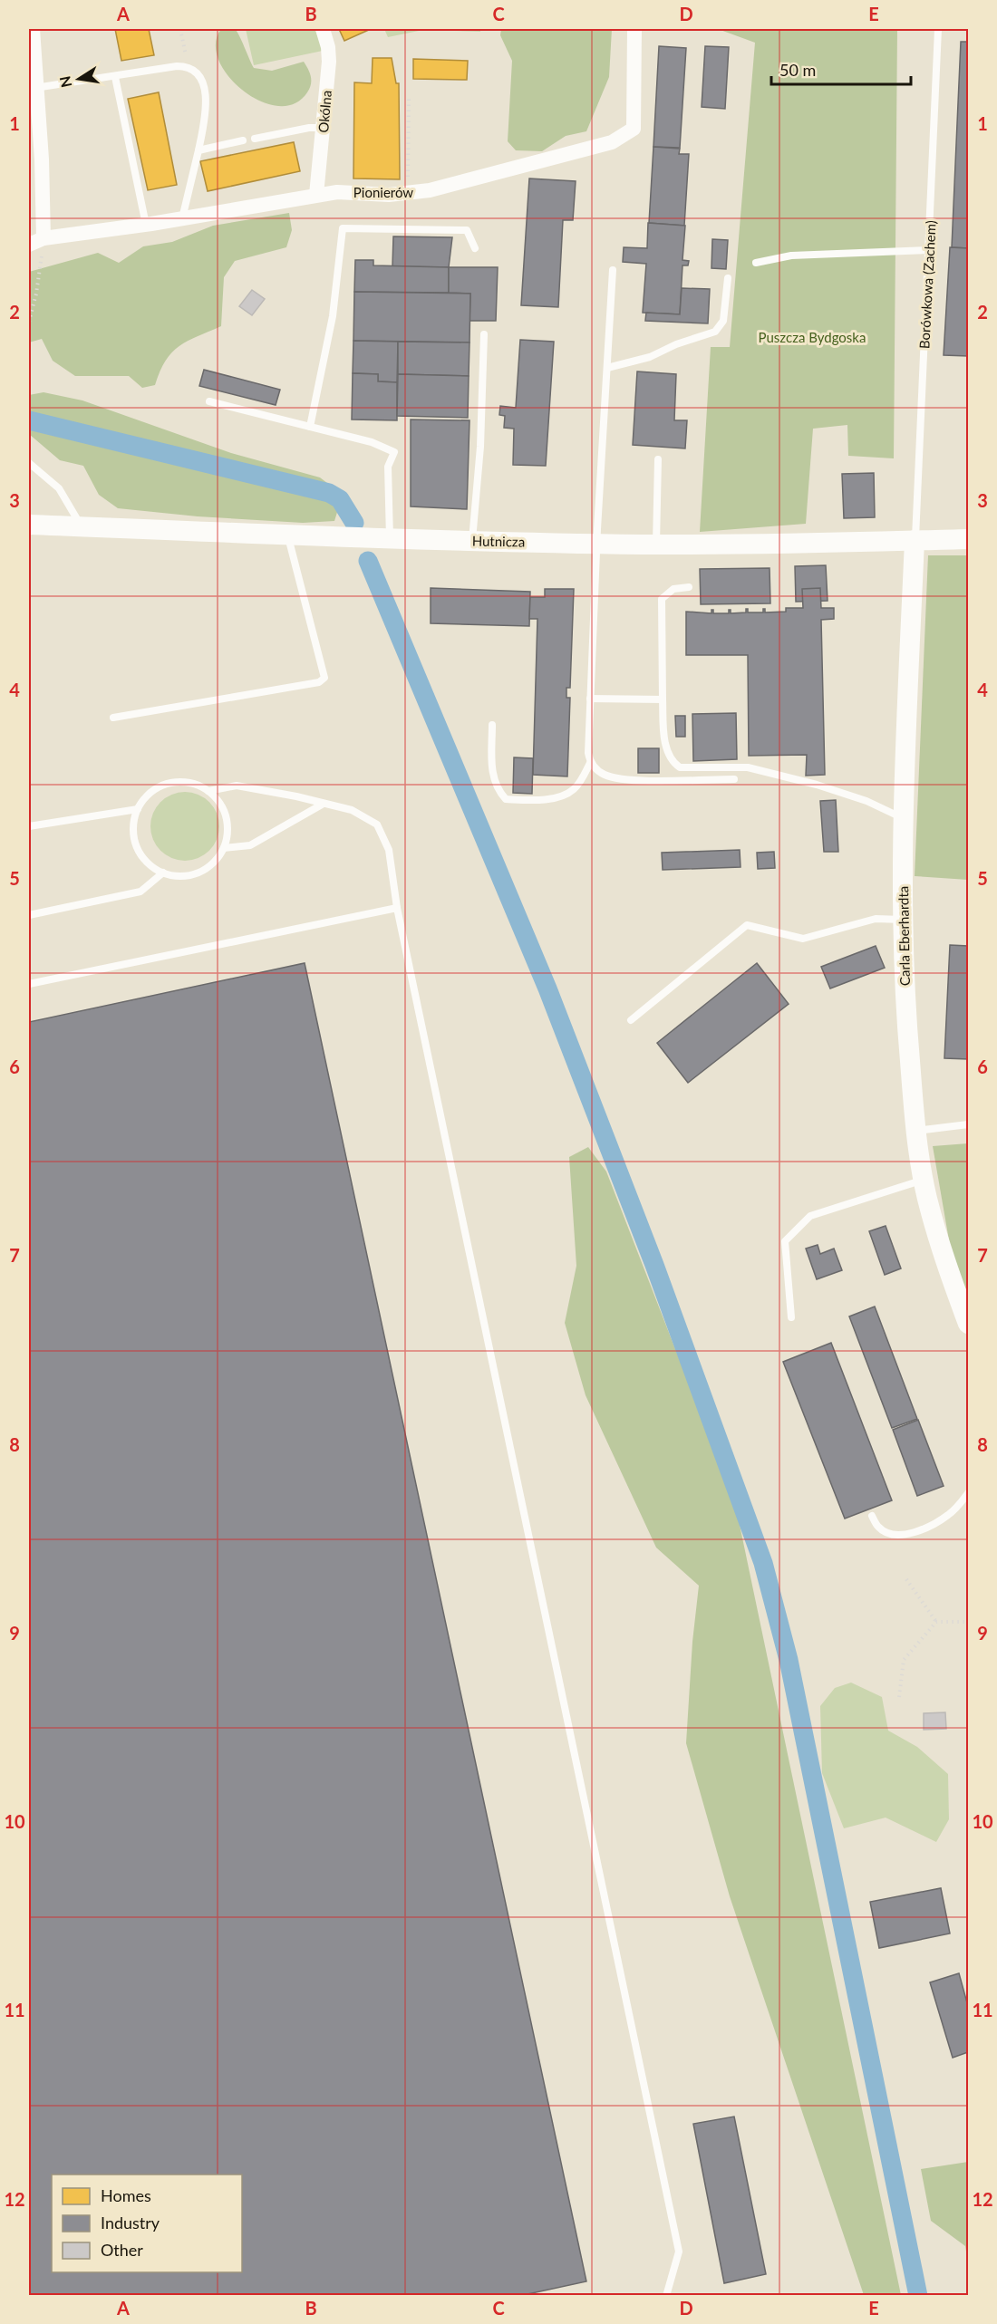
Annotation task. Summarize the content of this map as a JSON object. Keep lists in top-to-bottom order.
{
  "streets": {
    "street": [
      "Okólna",
      "Pionierów",
      "Hutnicza",
      "Carla Eberhardta"
    ],
    "lane": ["Borówkowa (Zachem)"]
  },
  "crossings": [
    ["Okólna", "Pionierów"],
    ["Borówkowa (Zachem)", "Hutnicza"],
    ["Borówkowa (Zachem)", "Carla Eberhardta"],
    ["Hutnicza", "Carla Eberhardta"]
  ],
  "parks": ["Puszcza Bydgoska"],
  "legend": ["Homes", "Industry", "Other"],
  "scale_bar": "50 m",
  "north": "left",
  "grid": {
    "columns": [
      "A",
      "B",
      "C",
      "D",
      "E"
    ],
    "rows": [
      "1",
      "2",
      "3",
      "4",
      "5",
      "6",
      "7",
      "8",
      "9",
      "10",
      "11",
      "12"
    ]
  }
}
